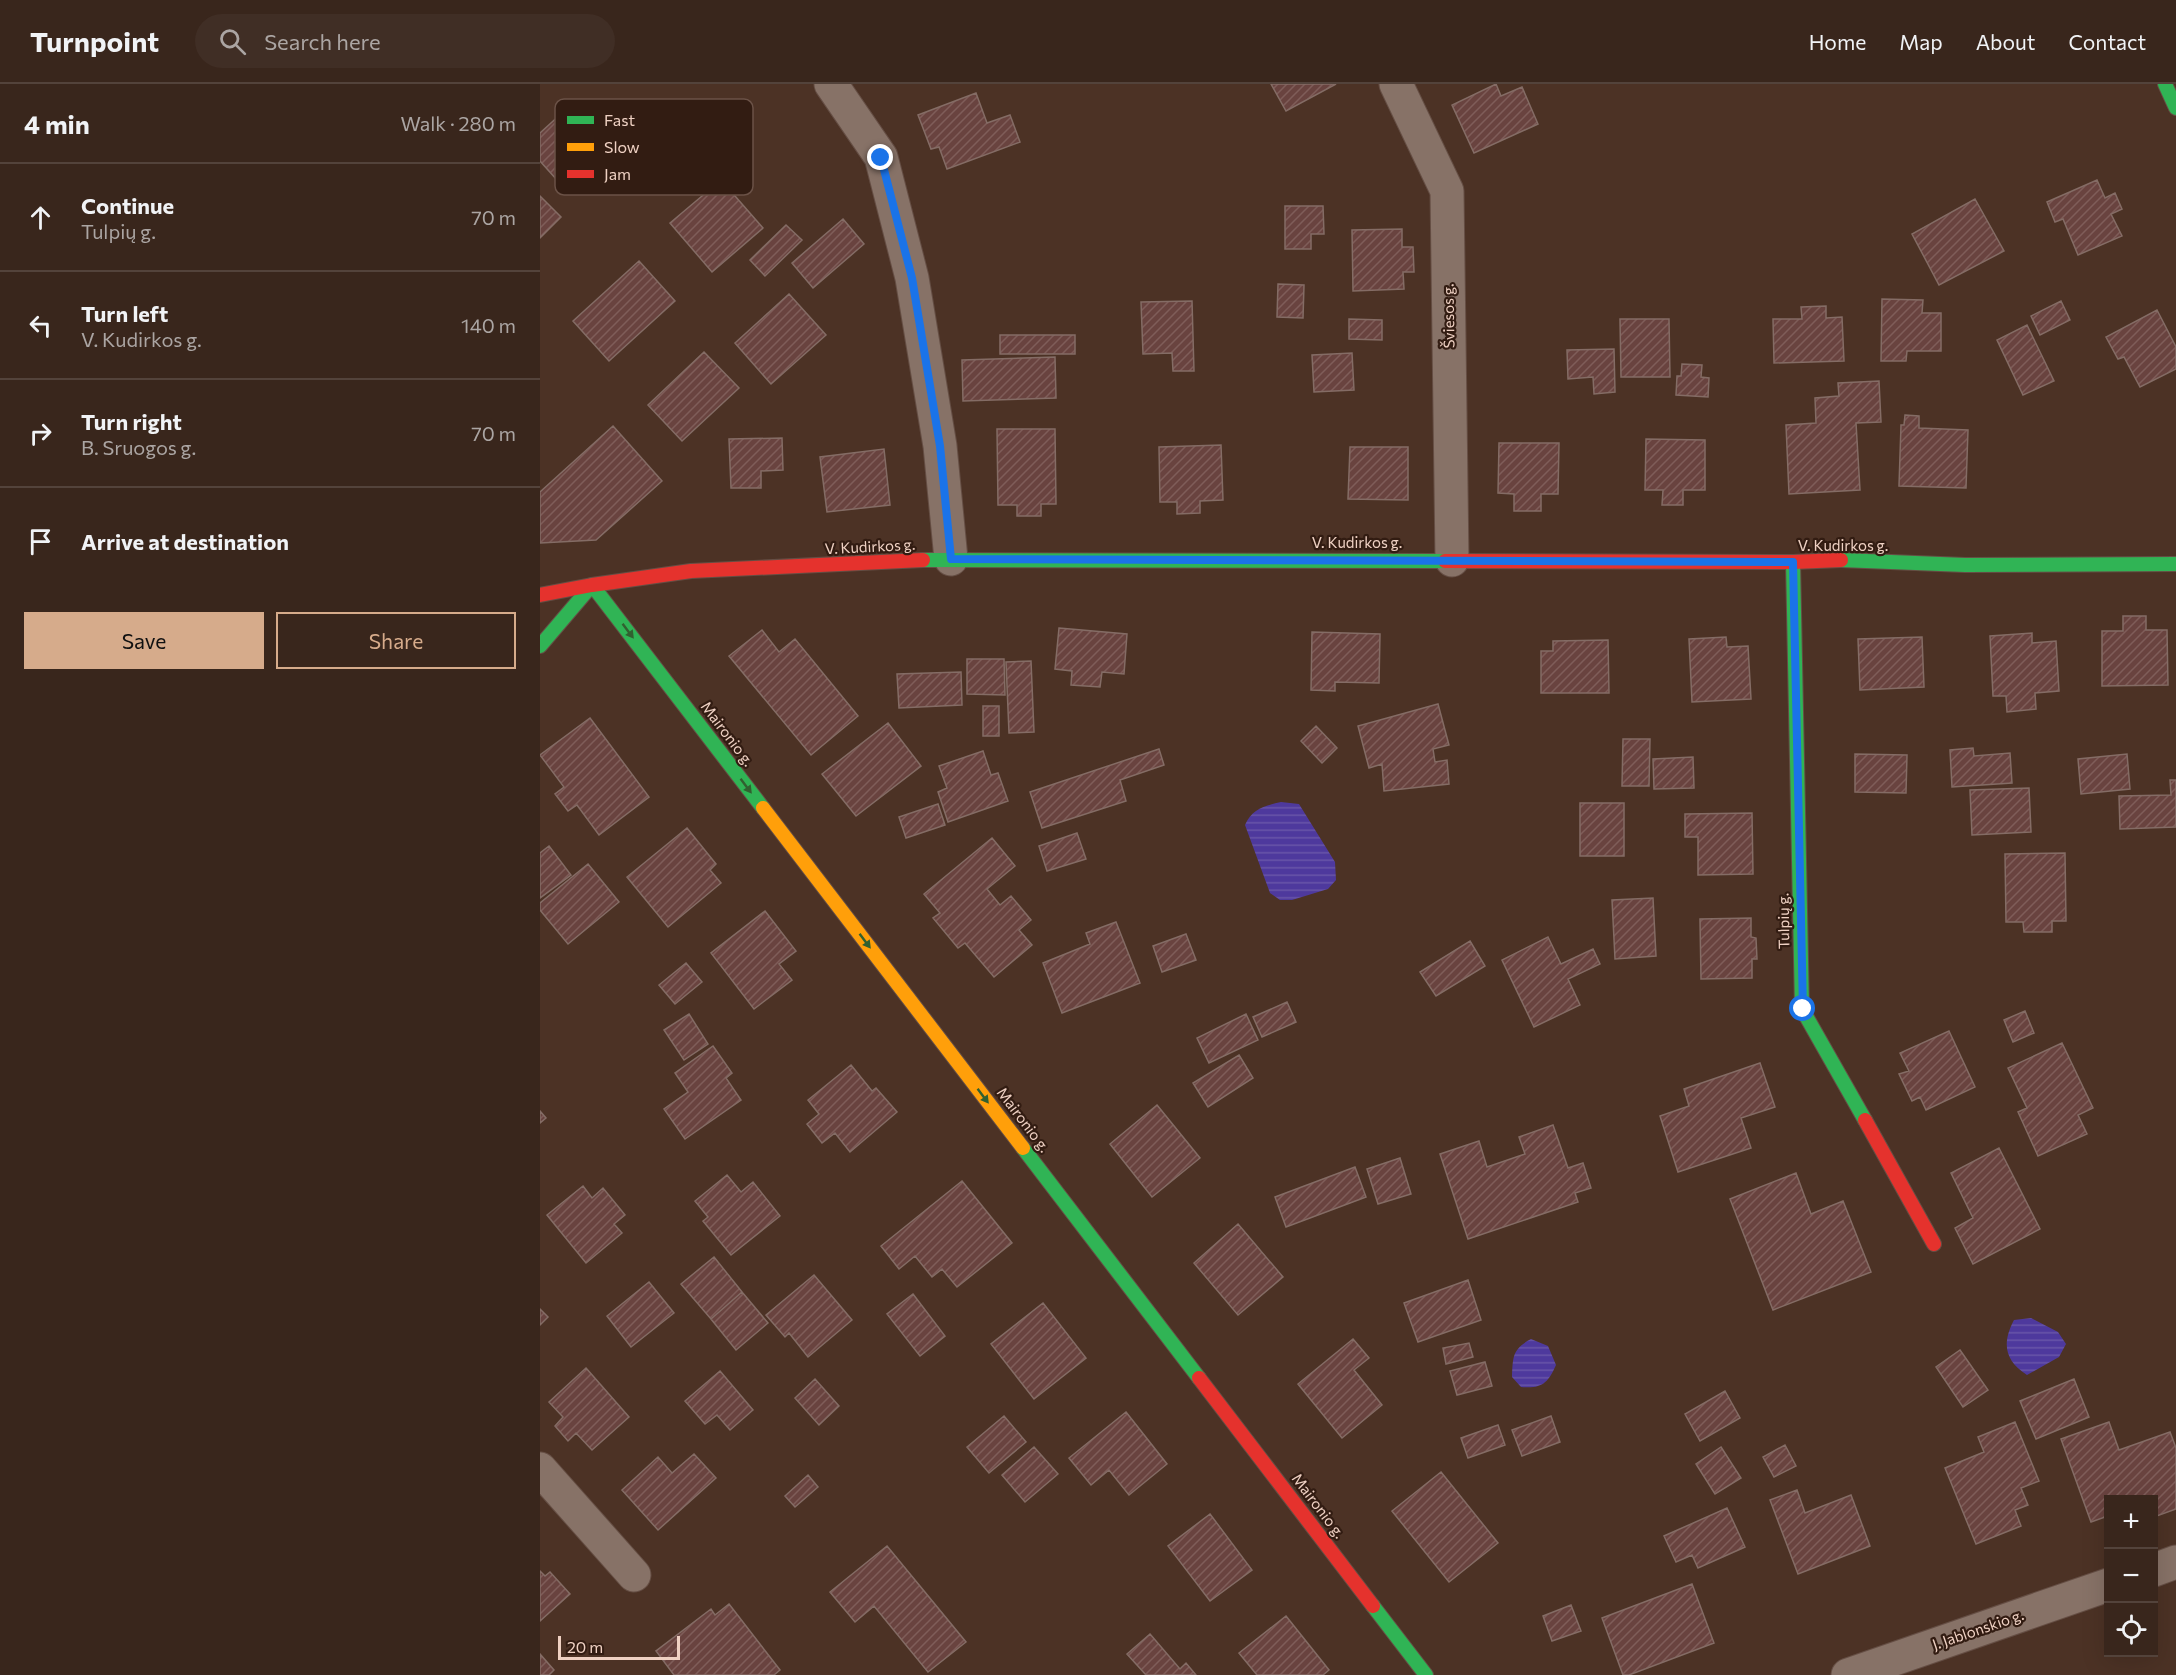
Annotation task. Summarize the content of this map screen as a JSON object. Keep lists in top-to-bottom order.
{
  "streets": {
    "street": [
      "Šviesos g.",
      "V. Kudirkos g.",
      "Maironio g.",
      "Tulpių g.",
      "J. Jablonskio g."
    ]
  },
  "crossings": [
    ["Šviesos g.", "V. Kudirkos g."],
    ["V. Kudirkos g.", "Maironio g."],
    ["V. Kudirkos g.", "Tulpių g."]
  ],
  "one_way": ["Maironio g."],
  "legend": ["Fast", "Slow", "Jam"],
  "scale_bar": "20 m",
  "page": {
    "header": "Turnpoint",
    "search": "Search here",
    "nav": [
      "Home",
      "Map",
      "About",
      "Contact"
    ],
    "heading": ["4 min", "Walk · 280 m"],
    "list": [
      ["Continue", "Tulpių g.", "70 m"],
      ["Turn left", "V. Kudirkos g.", "140 m"],
      ["Turn right", "B. Sruogos g.", "70 m"],
      "Arrive at destination"
    ],
    "buttons": ["Save", "Share"],
    "map_buttons": ["+", "−"],
    "scale": "20 m"
  }
}
